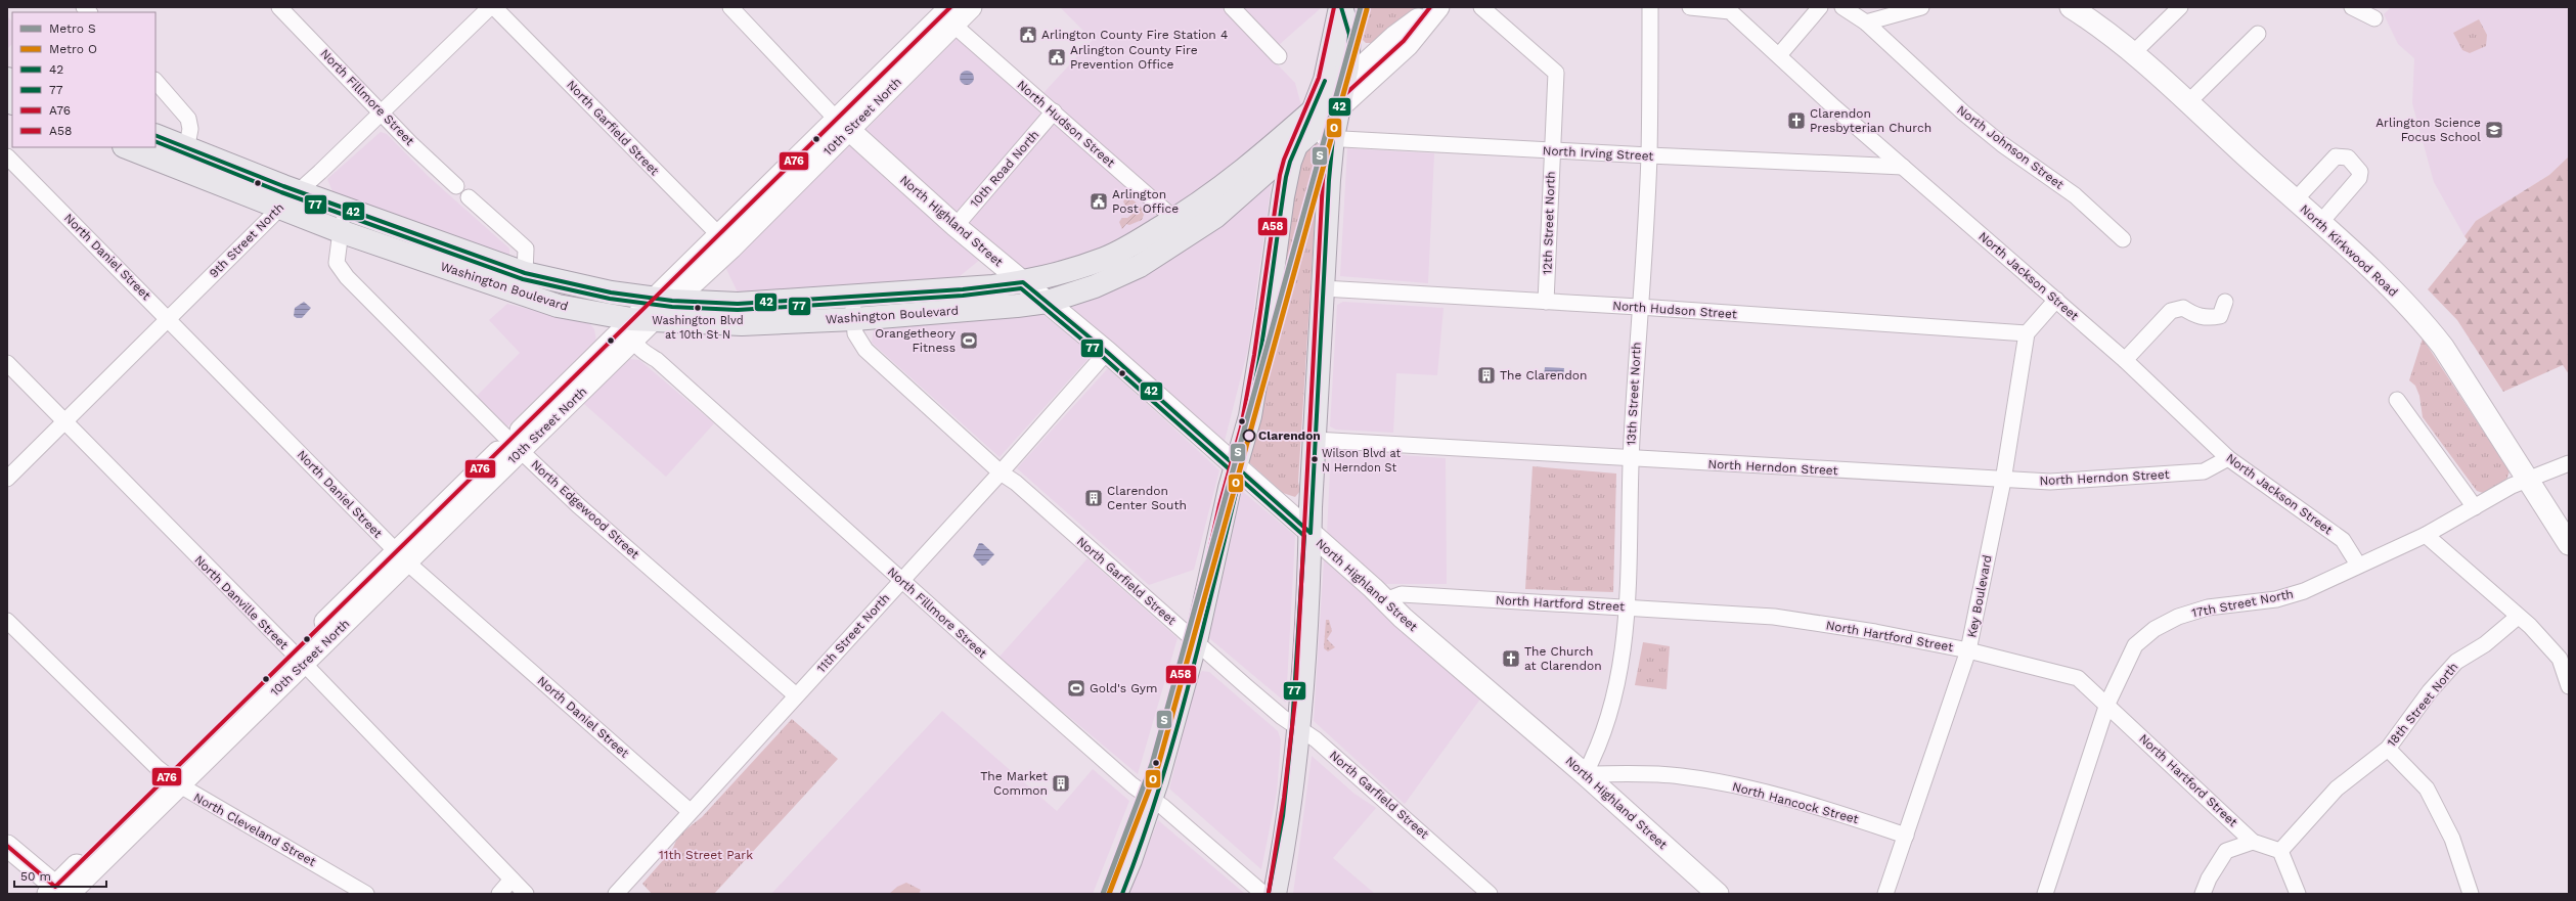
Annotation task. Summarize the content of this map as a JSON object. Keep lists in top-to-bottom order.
{
  "streets": {
    "main road": [
      "10th Street North",
      "North Highland Street",
      "North Kirkwood Road",
      "Washington Boulevard"
    ],
    "street": [
      "North Fillmore Street",
      "North Hudson Street",
      "North Garfield Street",
      "North Johnson Street",
      "North Irving Street",
      "10th Road North",
      "12th Street North",
      "9th Street North",
      "North Daniel Street",
      "North Jackson Street",
      "13th Street North",
      "North Herndon Street",
      "North Edgewood Street",
      "Key Boulevard",
      "North Danville Street",
      "North Hartford Street",
      "17th Street North",
      "11th Street North",
      "18th Street North",
      "North Hancock Street",
      "North Cleveland Street"
    ]
  },
  "crossings": [
    ["North Fillmore Street", "10th Street North"],
    ["North Fillmore Street", "9th Street North"],
    ["North Fillmore Street", "Washington Boulevard"],
    ["North Fillmore Street", "11th Street North"],
    ["10th Street North", "North Hudson Street"],
    ["10th Street North", "North Garfield Street"],
    ["10th Street North", "North Highland Street"],
    ["10th Street North", "North Daniel Street"],
    ["10th Street North", "Washington Boulevard"],
    ["10th Street North", "North Edgewood Street"],
    ["10th Street North", "North Danville Street"],
    ["10th Street North", "North Cleveland Street"],
    ["North Hudson Street", "10th Road North"],
    ["North Hudson Street", "12th Street North"],
    ["North Hudson Street", "Washington Boulevard"],
    ["North Hudson Street", "13th Street North"],
    ["North Hudson Street", "Key Boulevard"],
    ["North Garfield Street", "Washington Boulevard"],
    ["North Garfield Street", "11th Street North"],
    ["North Irving Street", "12th Street North"],
    ["North Irving Street", "North Jackson Street"],
    ["North Irving Street", "Washington Boulevard"],
    ["North Irving Street", "13th Street North"],
    ["10th Road North", "North Highland Street"],
    ["North Highland Street", "Washington Boulevard"],
    ["North Highland Street", "13th Street North"],
    ["North Highland Street", "North Hartford Street"],
    ["North Highland Street", "11th Street North"],
    ["North Highland Street", "North Hancock Street"],
    ["9th Street North", "North Daniel Street"],
    ["9th Street North", "Washington Boulevard"],
    ["9th Street North", "North Danville Street"],
    ["North Kirkwood Road", "17th Street North"],
    ["North Daniel Street", "11th Street North"],
    ["North Jackson Street", "North Herndon Street"],
    ["North Jackson Street", "17th Street North"],
    ["Washington Boulevard", "North Edgewood Street"],
    ["13th Street North", "North Herndon Street"],
    ["13th Street North", "North Hartford Street"],
    ["13th Street North", "North Hancock Street"],
    ["North Herndon Street", "Key Boulevard"],
    ["North Edgewood Street", "11th Street North"],
    ["Key Boulevard", "North Hartford Street"],
    ["Key Boulevard", "North Hancock Street"],
    ["North Hartford Street", "17th Street North"],
    ["North Hartford Street", "18th Street North"]
  ],
  "parks": ["11th Street Park"],
  "places": {
    "public building": ["Arlington County Fire Station 4", "Arlington County Fire Prevention Office", "Arlington Post Office"],
    "church": ["Clarendon Presbyterian Church", "The Church at Clarendon"],
    "school or university": ["Arlington Science Focus School"],
    "other": ["Washington Blvd at 10th St N", "Clarendon", "Wilson Blvd at N Herndon St"],
    "sports": ["Orangetheory Fitness", "Gold's Gym"],
    "building": ["The Clarendon", "Clarendon Center South", "The Market Common"]
  },
  "lines": [
    "metro line S",
    "transit line 42",
    "transit line A76",
    "transit line A58",
    "metro line O",
    "transit line 77"
  ],
  "legend": [
    "Metro S",
    "Metro O",
    "42",
    "77",
    "A76",
    "A58"
  ],
  "scale_bar": "50 m"
}
